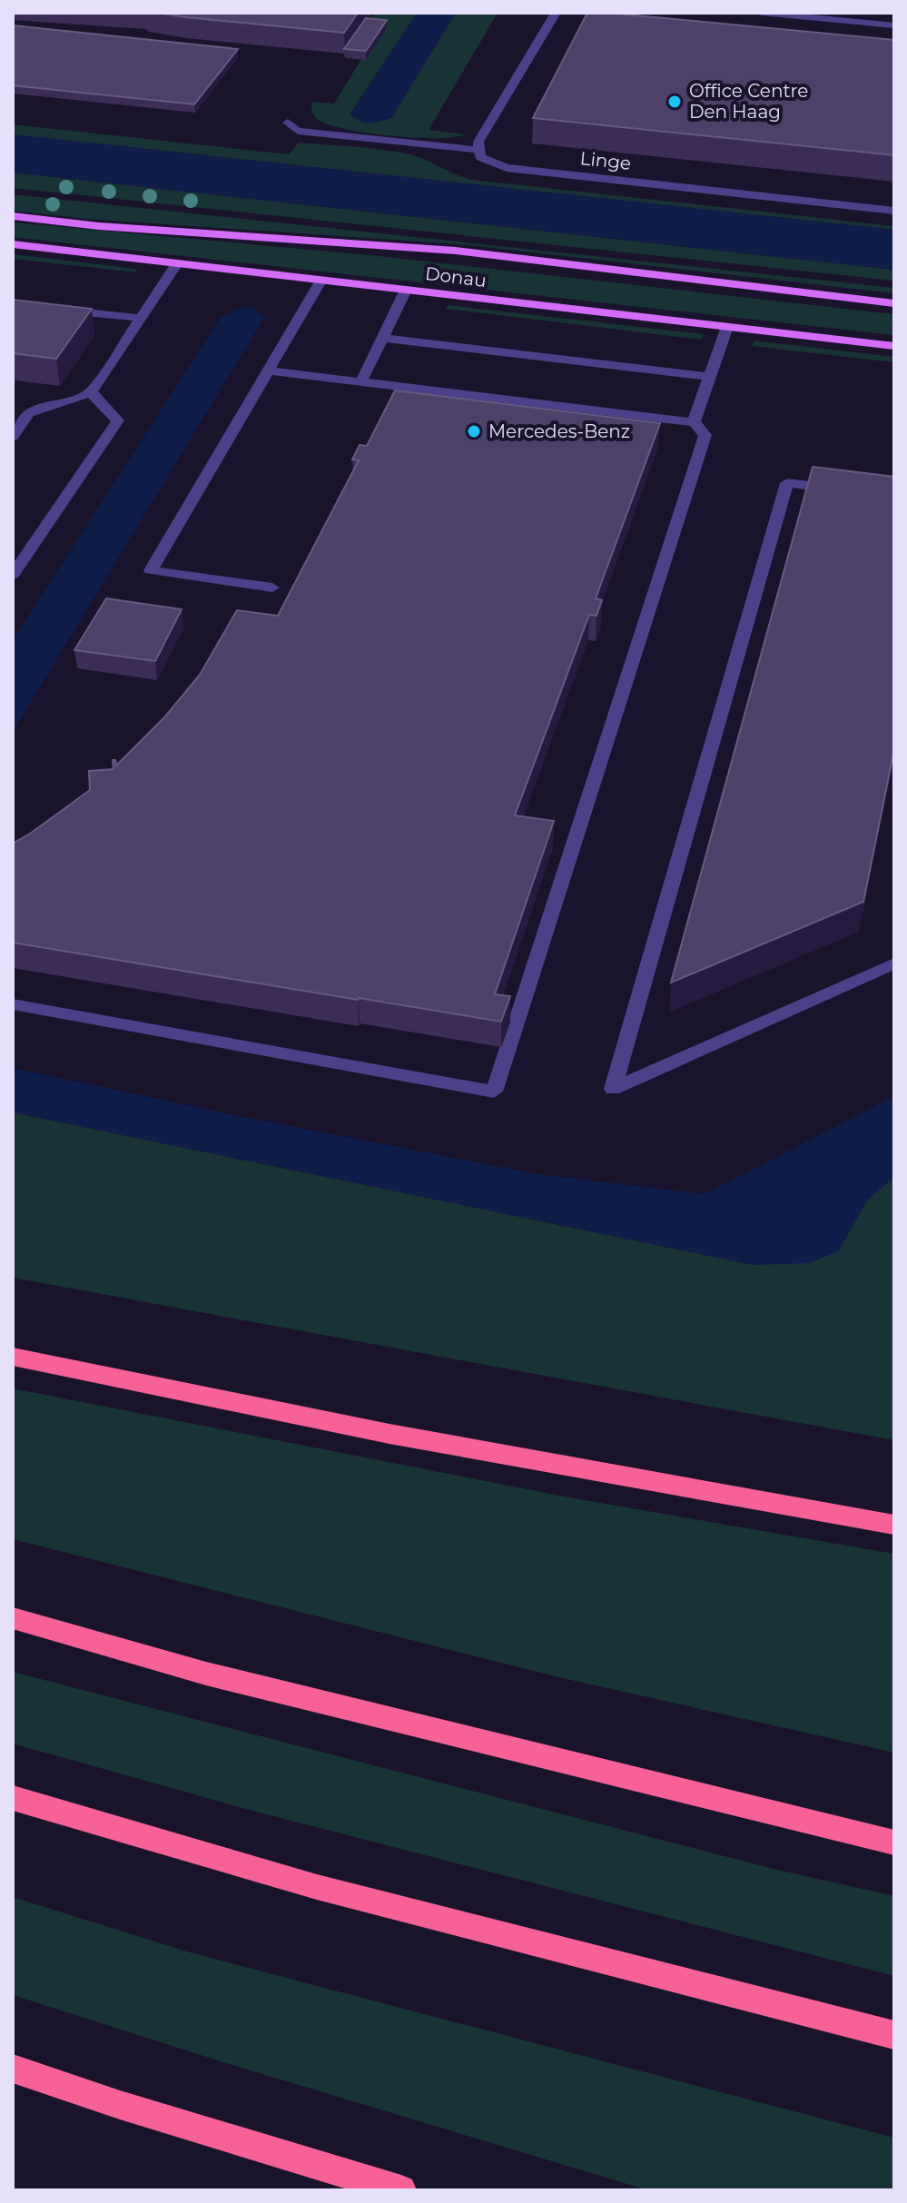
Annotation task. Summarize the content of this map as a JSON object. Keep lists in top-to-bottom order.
{
  "streets": {
    "main road": ["Donau"],
    "street": ["Linge"]
  },
  "places": ["Office Centre Den Haag", "Mercedes-Benz"]
}
